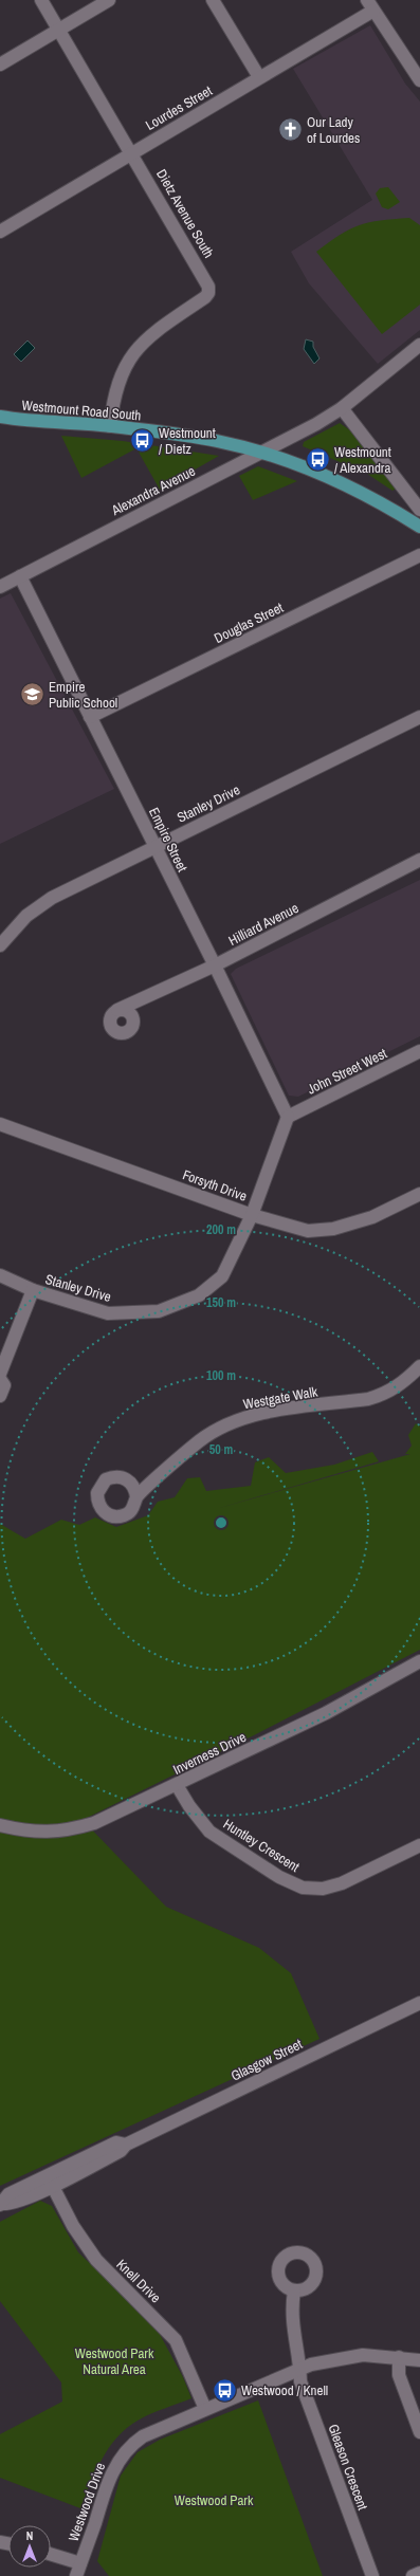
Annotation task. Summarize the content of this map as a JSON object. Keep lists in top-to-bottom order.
{
  "streets": {
    "main road": ["Westmount Road South"],
    "street": [
      "Lourdes Street",
      "Dietz Avenue South",
      "Alexandra Avenue",
      "Douglas Street",
      "Stanley Drive",
      "Empire Street",
      "Hilliard Avenue",
      "John Street West",
      "Forsyth Drive",
      "Westgate Walk",
      "Inverness Drive",
      "Huntley Crescent",
      "Glasgow Street",
      "Knell Drive",
      "Gleason Crescent",
      "Westwood Drive"
    ]
  },
  "crossings": [
    ["Lourdes Street", "Dietz Avenue South"],
    ["Dietz Avenue South", "Westmount Road South"],
    ["Westmount Road South", "Alexandra Avenue"],
    ["Alexandra Avenue", "Empire Street"],
    ["Douglas Street", "Empire Street"],
    ["Stanley Drive", "Empire Street"],
    ["Stanley Drive", "John Street West"],
    ["Stanley Drive", "Forsyth Drive"],
    ["Empire Street", "Hilliard Avenue"],
    ["Empire Street", "John Street West"],
    ["Inverness Drive", "Huntley Crescent"],
    ["Glasgow Street", "Knell Drive"],
    ["Knell Drive", "Westwood Drive"],
    ["Gleason Crescent", "Westwood Drive"]
  ],
  "parks": ["Westwood Park Natural Area", "Westwood Park"],
  "places": {
    "church": ["Our Lady of Lourdes"],
    "bus stop": ["Westmount / Dietz", "Westmount / Alexandra", "Westwood / Knell"],
    "school or university": ["Empire Public School"]
  },
  "north": "top",
  "rings": [
    "200 m",
    "150 m",
    "100 m",
    "50 m"
  ]
}
